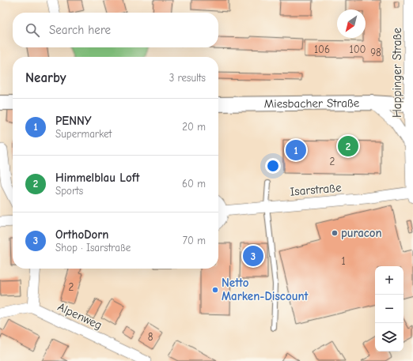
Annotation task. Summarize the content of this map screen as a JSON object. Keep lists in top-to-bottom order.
{
  "streets": {
    "main road": ["Miesbacher Straße"],
    "street": ["Happinger Straße", "Isarstraße", "Alpenweg"]
  },
  "crossings": [
    ["Happinger Straße", "Miesbacher Straße"],
    ["Happinger Straße", "Isarstraße"]
  ],
  "places": ["puracon", "Netto Marken-Discount"],
  "house_numbers": [
    "106",
    "100",
    "98",
    "2",
    "1",
    "2",
    "8"
  ],
  "north": "bottom left",
  "page": {
    "search": "Search here",
    "heading": ["Nearby", "3 results"],
    "list": [
      {
        "mark": "1",
        "name": "PENNY",
        "note": "Supermarket",
        "value": "20 m"
      },
      {
        "mark": "2",
        "name": "Himmelblau Loft",
        "note": "Sports",
        "value": "60 m"
      },
      {
        "mark": "3",
        "name": "OrthoDorn",
        "note": "Shop · Isarstraße",
        "value": "70 m"
      }
    ],
    "pins": ["2", "1", "3"],
    "map_buttons": ["+", "−"]
  }
}
